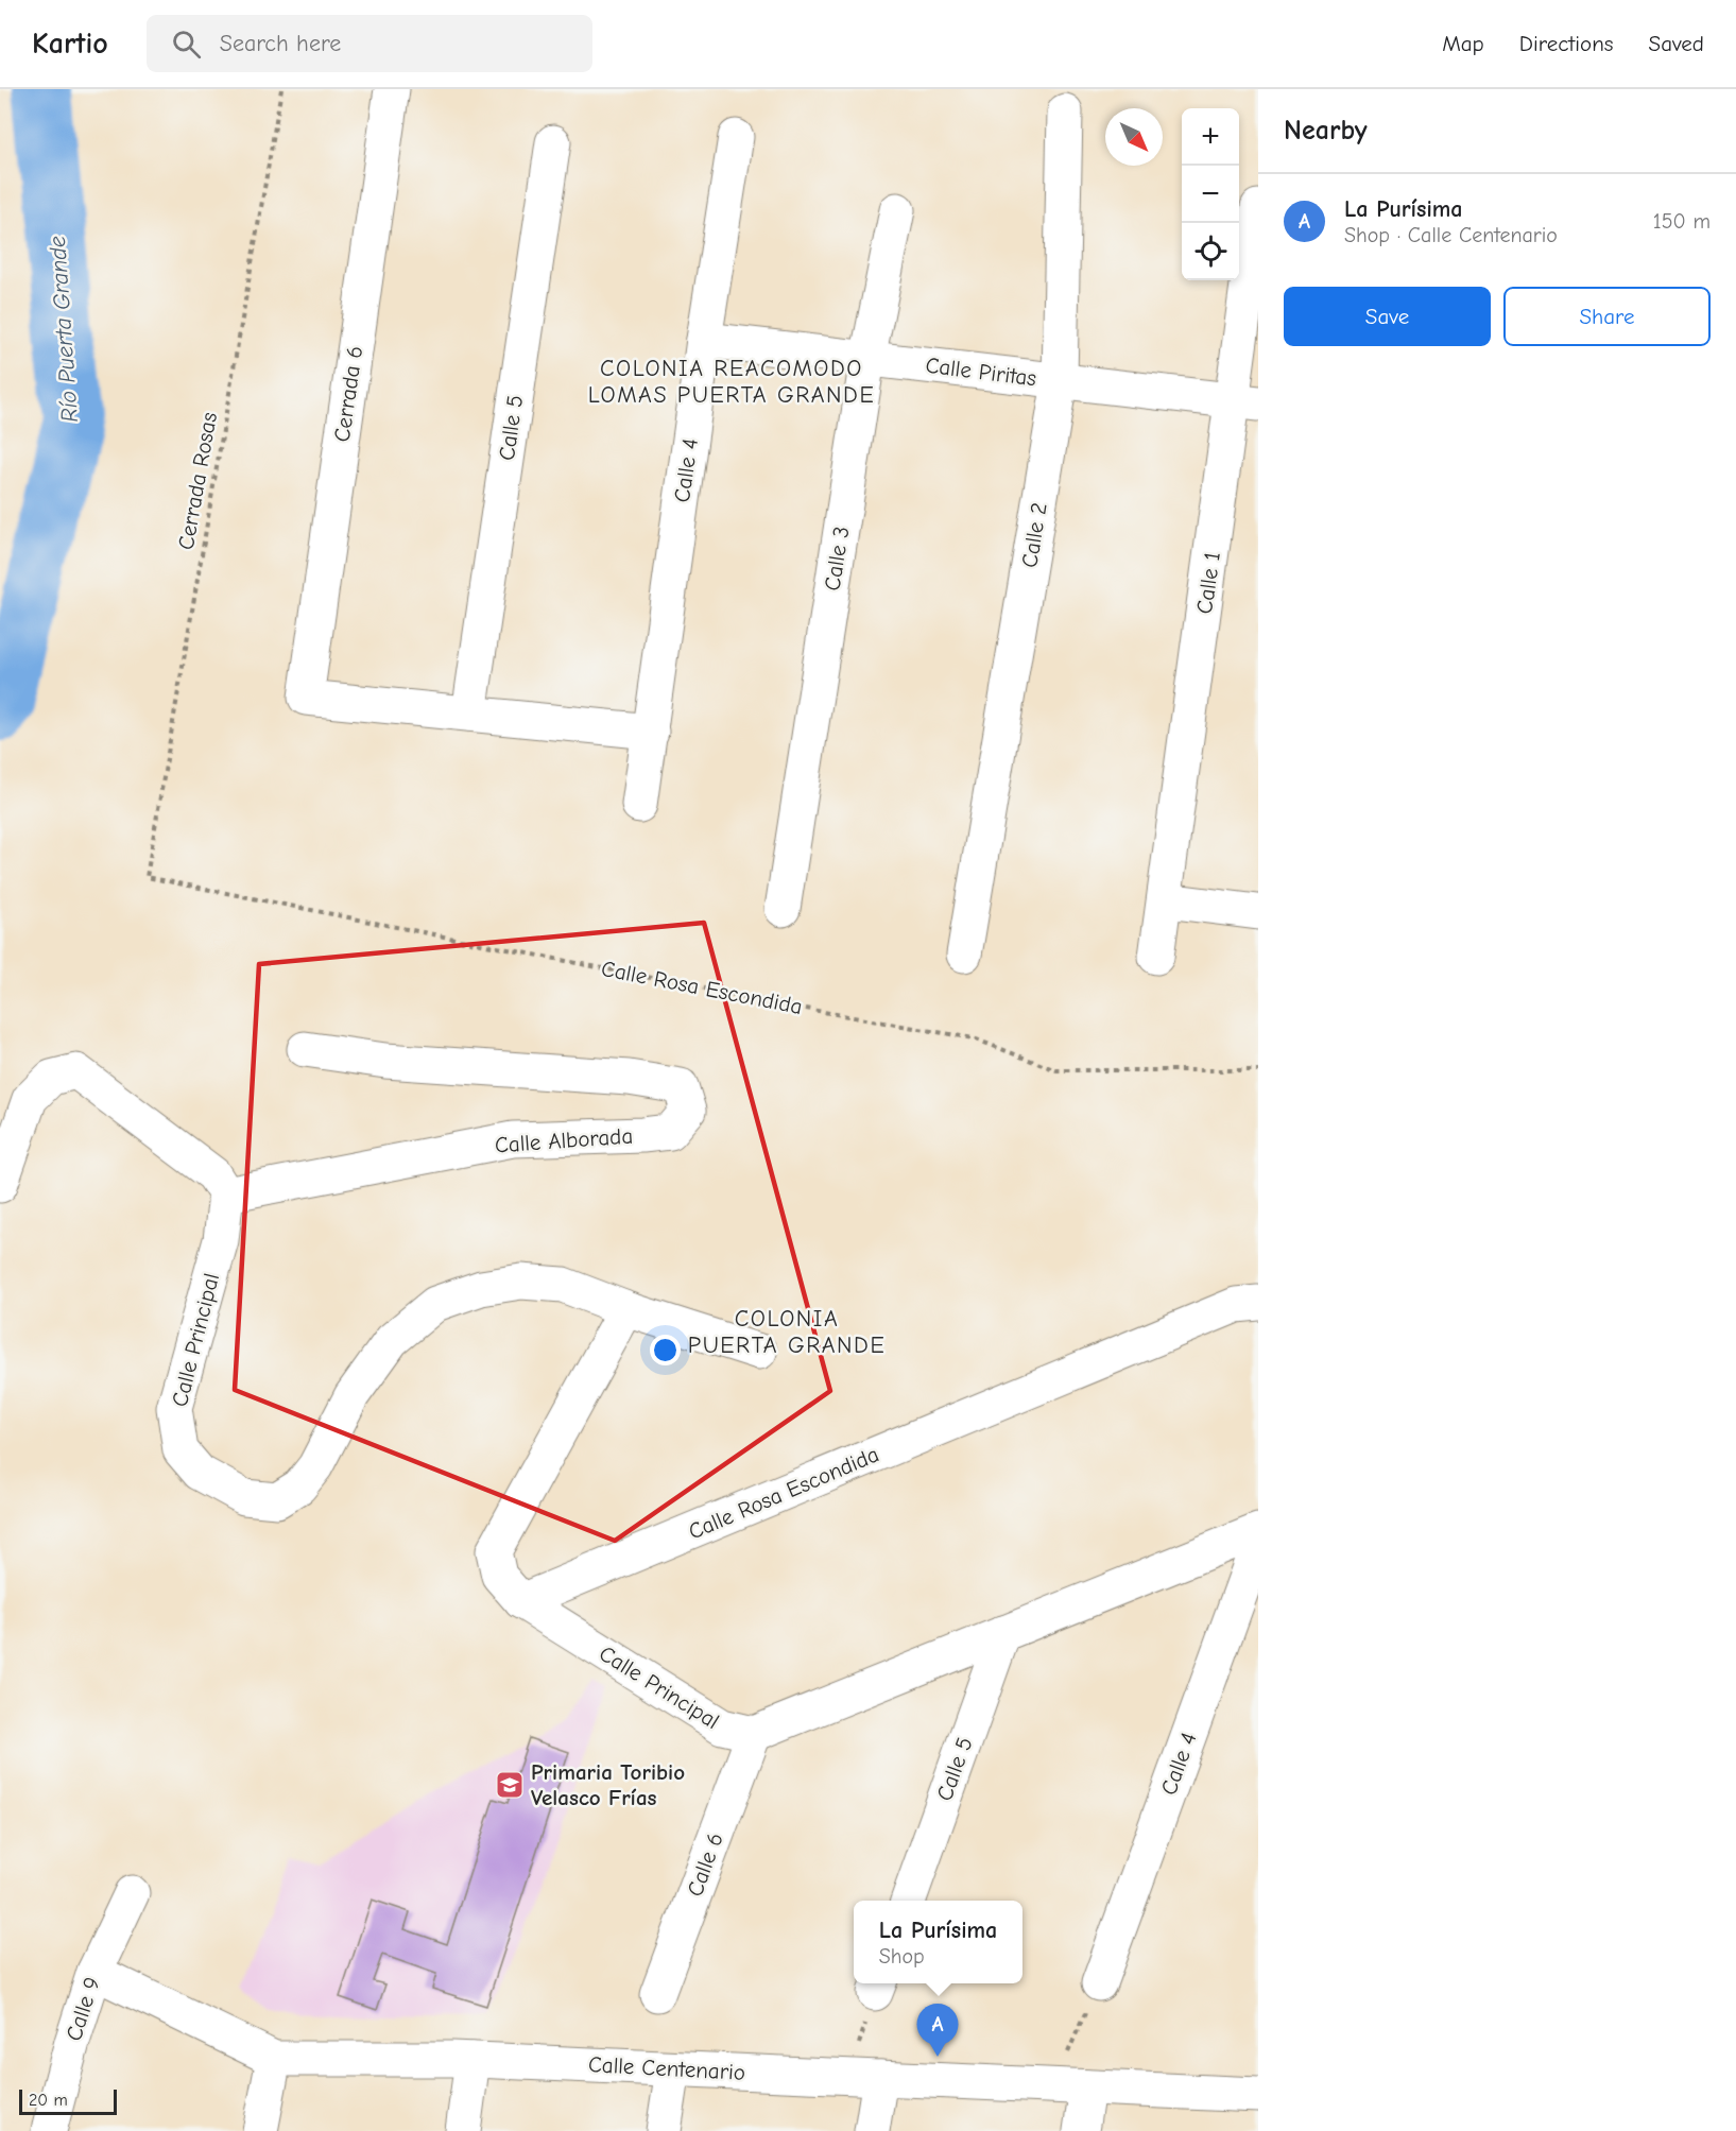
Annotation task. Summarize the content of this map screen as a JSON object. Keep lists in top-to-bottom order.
{
  "streets": {
    "street": [
      "Calle Piritas",
      "Cerrada 6",
      "Calle 5",
      "Calle 4",
      "Calle 2",
      "Calle 3",
      "Calle 1",
      "Calle Rosa Escondida",
      "Calle Alborada",
      "Calle Principal",
      "Calle 6",
      "Calle 9",
      "Calle Centenario"
    ],
    "path": ["Cerrada Rosas"]
  },
  "crossings": [
    ["Calle Piritas", "Calle 4"],
    ["Calle Piritas", "Calle 2"],
    ["Calle Piritas", "Calle 3"],
    ["Calle Piritas", "Calle 1"],
    ["Cerrada 6", "Calle 5"],
    ["Cerrada Rosas", "Calle Rosa Escondida"],
    ["Calle Rosa Escondida", "Calle Principal"],
    ["Calle Alborada", "Calle Principal"],
    ["Calle Principal", "Calle 6"],
    ["Calle 9", "Calle Centenario"]
  ],
  "districts": ["COLONIA REACOMODO LOMAS PUERTA GRANDE", "COLONIA PUERTA GRANDE"],
  "water": ["Río Puerta Grande"],
  "places": {
    "school or university": ["Primaria Toribio Velasco Frías"]
  },
  "scale_bar": "20 m",
  "north": "bottom right",
  "page": {
    "header": "Kartio",
    "search": "Search here",
    "nav": ["Map", "Directions", "Saved"],
    "heading": "Nearby",
    "map_buttons": ["+", "−"],
    "list": [
      {
        "mark": "A",
        "name": "La Purísima",
        "note": "Shop · Calle Centenario",
        "value": "150 m"
      }
    ],
    "buttons": ["Save", "Share"],
    "popup": ["La Purísima", "Shop"],
    "pins": "A",
    "scale": "20 m"
  }
}
